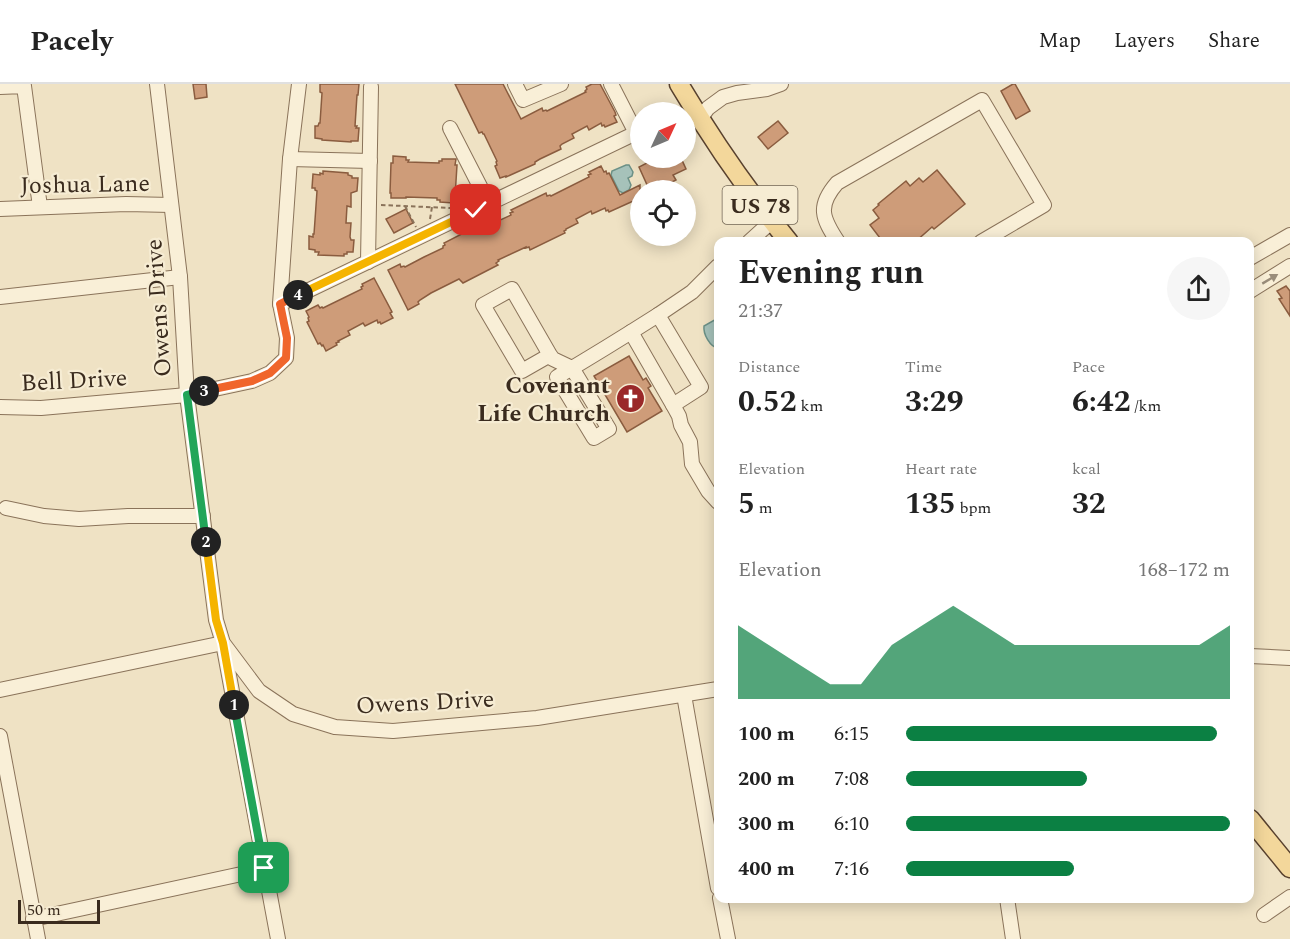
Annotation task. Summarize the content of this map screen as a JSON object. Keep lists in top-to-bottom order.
{
  "streets": {
    "main road": ["US 78"],
    "street": ["Joshua Lane", "Owens Drive", "Bell Drive"]
  },
  "crossings": [
    ["Joshua Lane", "Owens Drive"],
    ["Owens Drive", "Bell Drive"]
  ],
  "places": {
    "church": ["Covenant Life Church"]
  },
  "scale_bar": "50 m",
  "north": "top right",
  "page": {
    "header": "Pacely",
    "nav": ["Map", "Layers", "Share"],
    "heading": ["Evening run", "21:37"],
    "pins": [
      "4",
      "3",
      "2",
      "1"
    ],
    "stats": [
      ["Distance", "0.52 km"],
      ["Time", "3:29"],
      ["Pace", "6:42 /km"],
      ["Elevation", "5 m"],
      ["Heart rate", "135 bpm"],
      ["kcal", "32"]
    ],
    "chart": ["Elevation", "168–172 m"],
    "list": [
      {
        "name": "100 m",
        "note": "6:15"
      },
      {
        "name": "200 m",
        "note": "7:08"
      },
      {
        "name": "300 m",
        "note": "6:10"
      },
      {
        "name": "400 m",
        "note": "7:16"
      }
    ],
    "scale": "50 m"
  }
}
